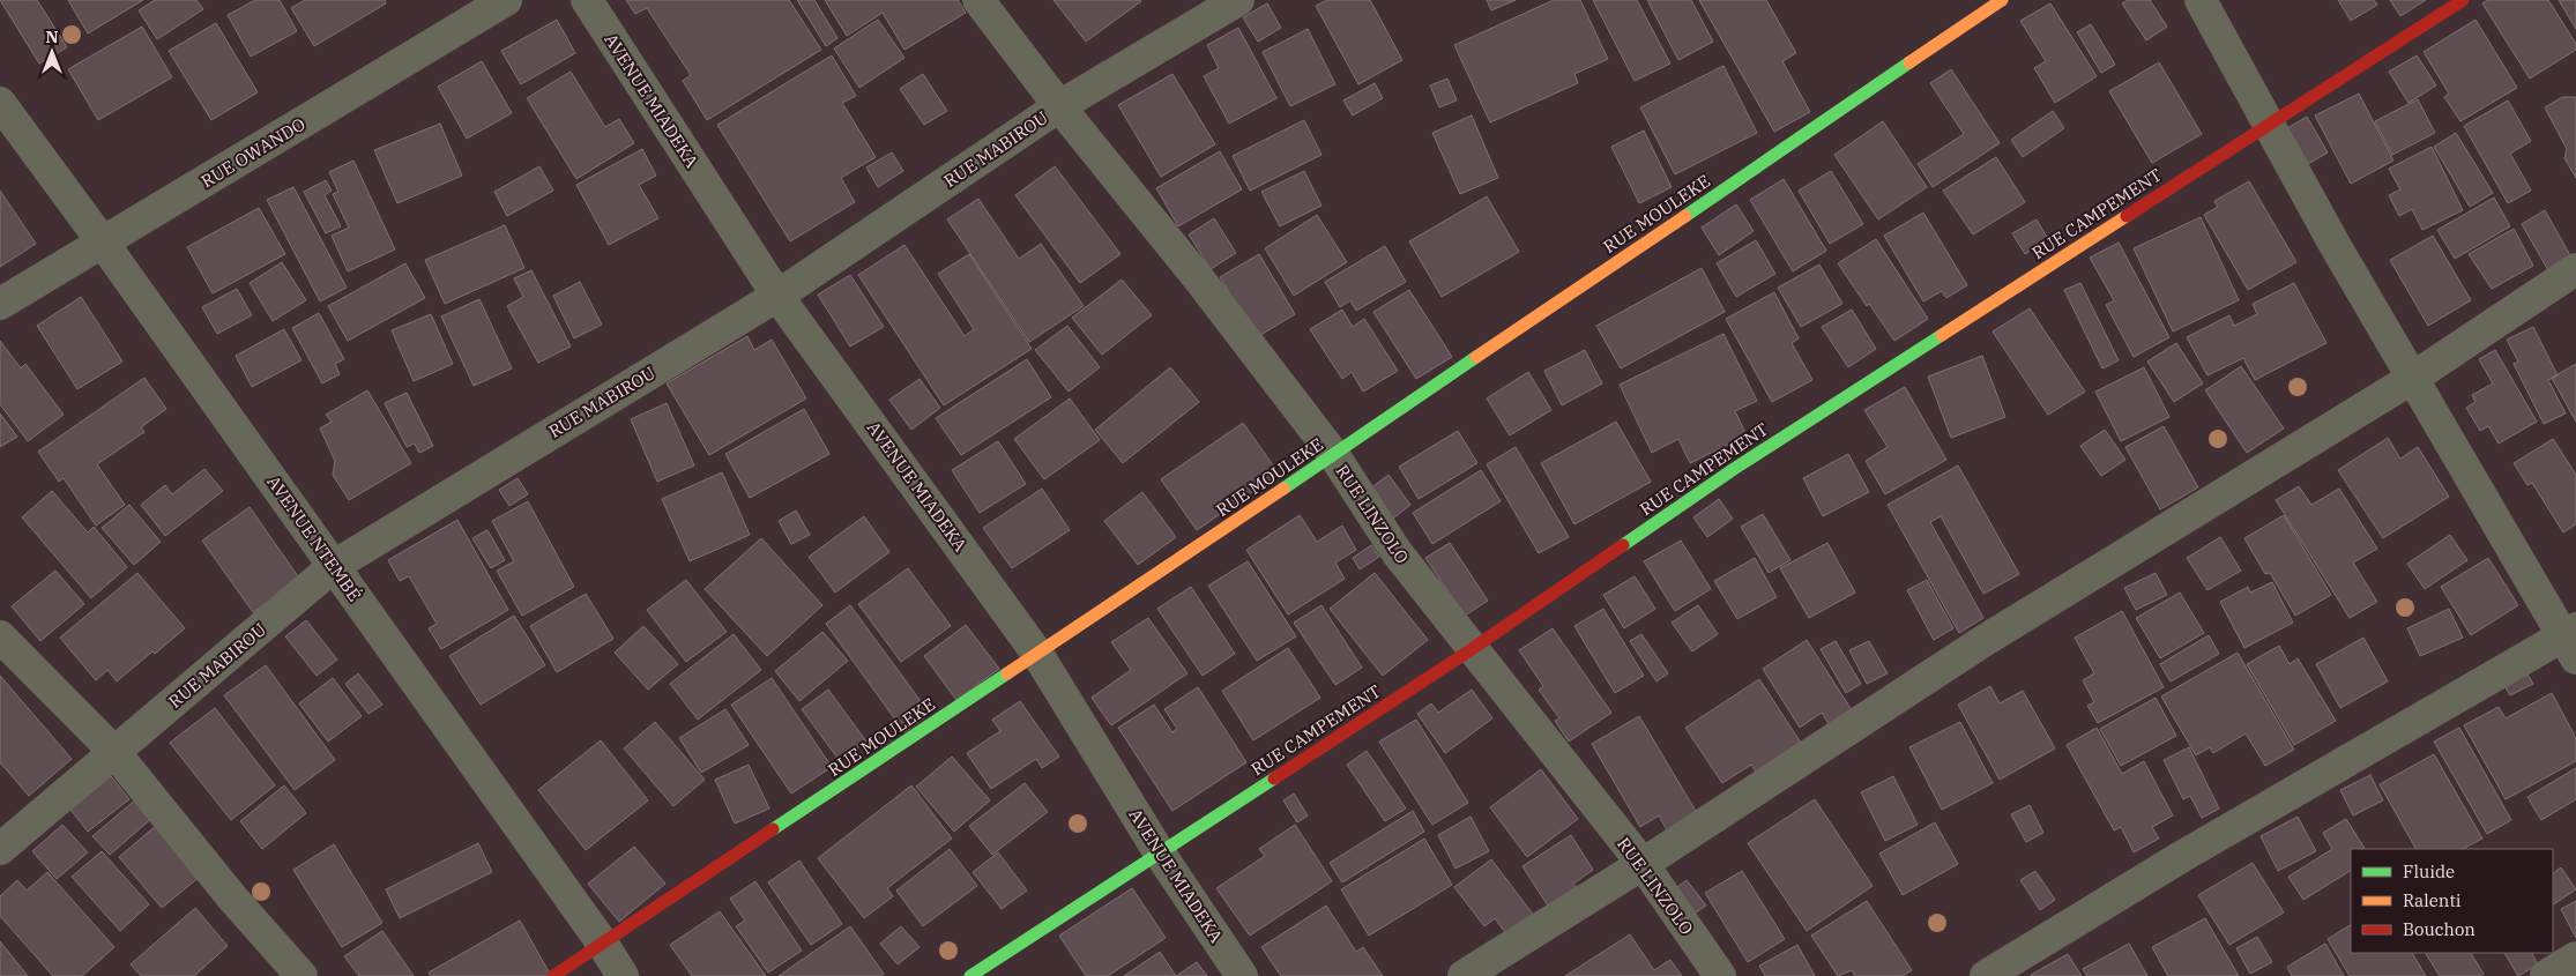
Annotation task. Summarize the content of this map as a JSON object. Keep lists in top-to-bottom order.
{
  "streets": {
    "street": [
      "AVENUE MIADEKA",
      "RUE MABIROU",
      "RUE OWANDO",
      "RUE MOULEKE",
      "RUE CAMPEMENT",
      "RUE LINZOLO",
      "AVENUE NTEMBÉ"
    ]
  },
  "crossings": [
    ["AVENUE MIADEKA", "RUE MABIROU"],
    ["AVENUE MIADEKA", "RUE MOULEKE"],
    ["AVENUE MIADEKA", "RUE CAMPEMENT"],
    ["RUE MABIROU", "RUE LINZOLO"],
    ["RUE MABIROU", "AVENUE NTEMBÉ"],
    ["RUE OWANDO", "AVENUE NTEMBÉ"],
    ["RUE MOULEKE", "RUE LINZOLO"],
    ["RUE MOULEKE", "AVENUE NTEMBÉ"],
    ["RUE CAMPEMENT", "RUE LINZOLO"]
  ],
  "legend": ["Fluide", "Ralenti", "Bouchon"],
  "north": "top"
}
